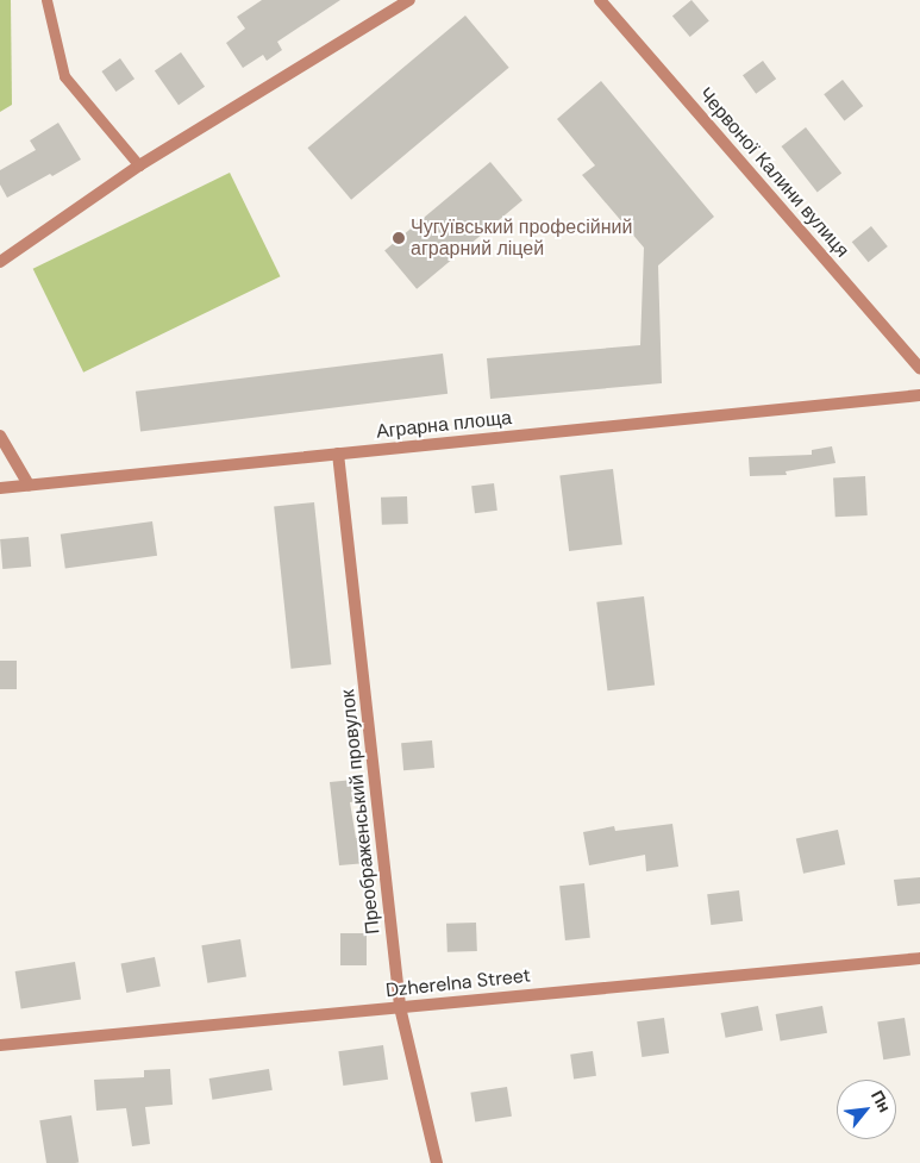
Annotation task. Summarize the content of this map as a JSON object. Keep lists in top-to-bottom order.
{
  "streets": {
    "street": [
      "Червоної Калини вулиця",
      "Аграрна площа",
      "Преображенський провулок",
      "Dzherelna Street"
    ]
  },
  "crossings": [
    ["Аграрна площа", "Преображенський провулок"],
    ["Преображенський провулок", "Dzherelna Street"]
  ],
  "places": ["Чугуївський професійний аграрний ліцей"],
  "north": "top right"
}
